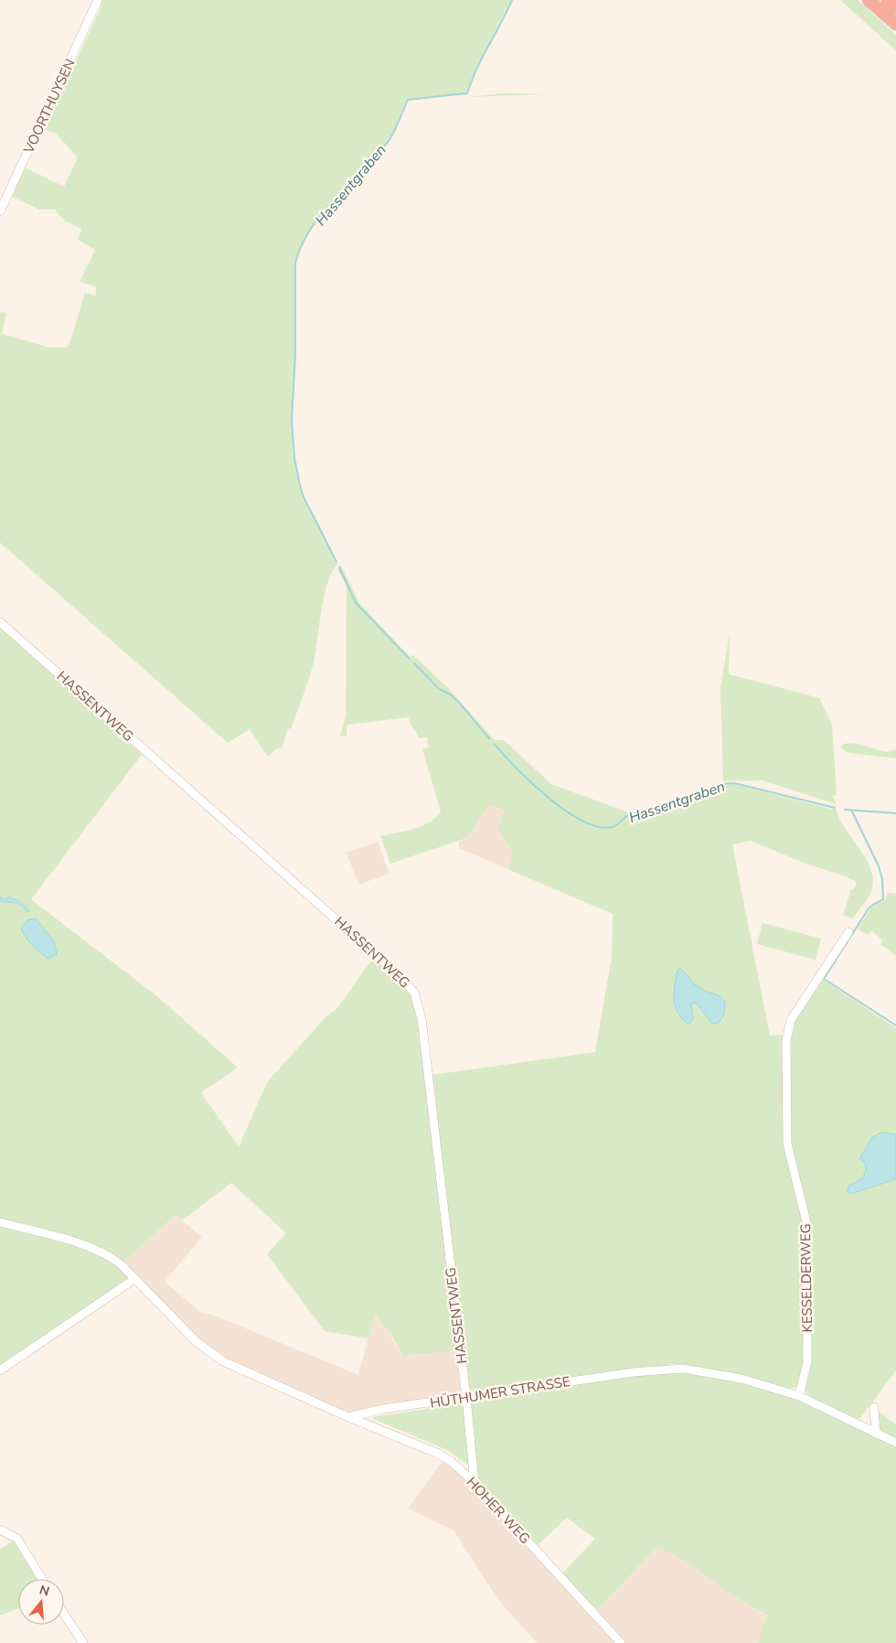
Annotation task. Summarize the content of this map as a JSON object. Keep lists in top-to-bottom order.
{
  "streets": {
    "street": [
      "VOORTHUYSEN",
      "HASSENTWEG",
      "KESSELDERWEG",
      "HÜTHUMER STRASSE",
      "HOHER WEG"
    ]
  },
  "crossings": [
    ["HASSENTWEG", "HÜTHUMER STRASSE"],
    ["HASSENTWEG", "HOHER WEG"],
    ["KESSELDERWEG", "HÜTHUMER STRASSE"],
    ["HÜTHUMER STRASSE", "HOHER WEG"]
  ],
  "water": ["Hassentgraben"],
  "north": "top"
}
